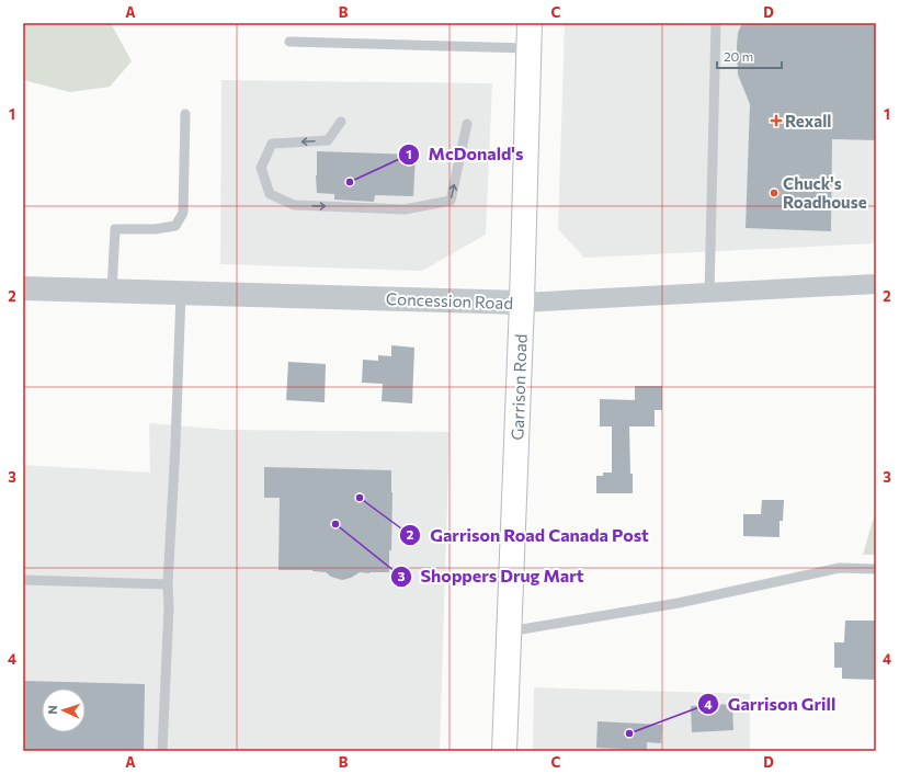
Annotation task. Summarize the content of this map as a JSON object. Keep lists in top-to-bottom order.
{
  "streets": {
    "main road": ["Garrison Road"],
    "street": ["Concession Road"]
  },
  "crossings": [
    ["Concession Road", "Garrison Road"]
  ],
  "places": {
    "health": ["Rexall"],
    "other": [
      "McDonald's",
      "Chuck's Roadhouse",
      "Garrison Road Canada Post",
      "Shoppers Drug Mart",
      "Garrison Grill"
    ]
  },
  "scale_bar": "20 m",
  "north": "left",
  "grid": {
    "columns": [
      "A",
      "B",
      "C",
      "D"
    ],
    "rows": [
      "1",
      "2",
      "3",
      "4"
    ]
  }
}
